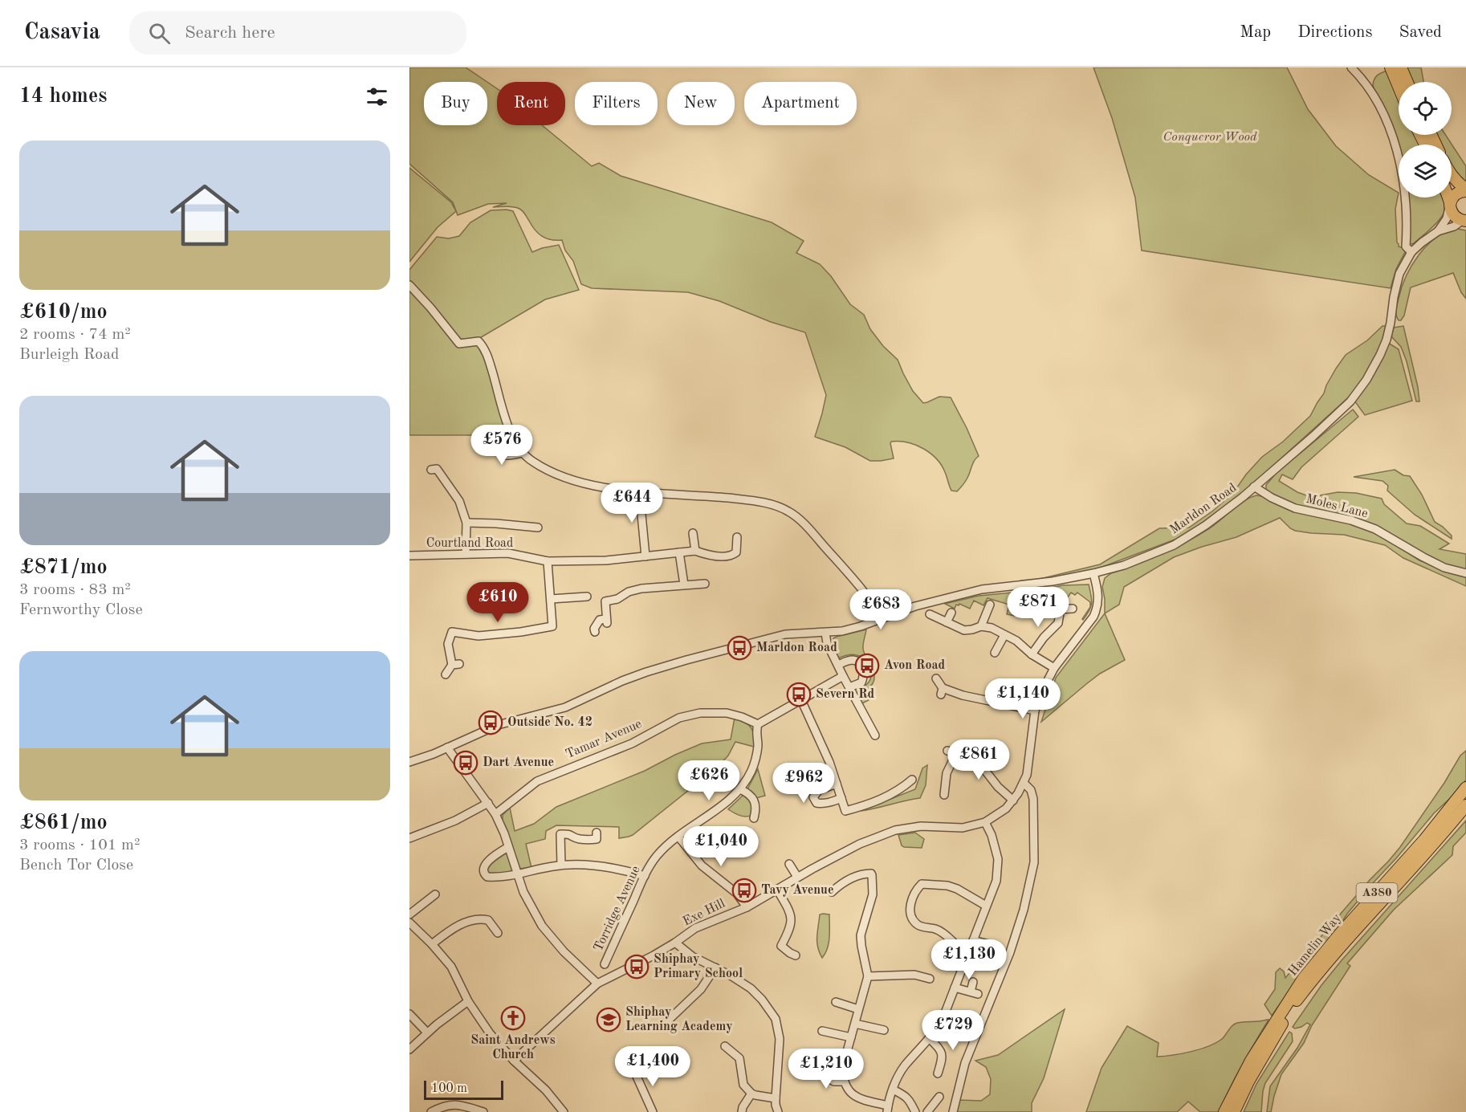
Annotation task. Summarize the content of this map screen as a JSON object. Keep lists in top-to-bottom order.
{
  "streets": {
    "highway": ["A380", "Hamelin Way"],
    "street": [
      "Moles Lane",
      "Marldon Road",
      "Courtland Road",
      "Tamar Avenue",
      "Torridge Avenue",
      "Exe Hill"
    ]
  },
  "crossings": [
    ["Moles Lane", "Marldon Road"],
    ["Marldon Road", "Exe Hill"],
    ["Tamar Avenue", "Torridge Avenue"]
  ],
  "parks": ["Conqueror Wood"],
  "places": {
    "bus stop": [
      "Marldon Road",
      "Avon Road",
      "Severn Rd",
      "Outside No. 42",
      "Dart Avenue",
      "Tavy Avenue",
      "Shiphay Primary School"
    ],
    "church": ["Saint Andrews Church"],
    "school or university": ["Shiphay Learning Academy"]
  },
  "scale_bar": "100 m",
  "page": {
    "header": "Casavia",
    "search": "Search here",
    "nav": ["Map", "Directions", "Saved"],
    "heading": "14 homes",
    "chip": [
      "Buy",
      "Rent",
      "Filters",
      "New",
      "Apartment"
    ],
    "list": [
      {
        "name": "£610/mo",
        "note": "2 rooms · 74 m² · Burleigh Road"
      },
      {
        "name": "£871/mo",
        "note": "3 rooms · 83 m² · Fernworthy Close"
      },
      {
        "name": "£861/mo",
        "note": "3 rooms · 101 m² · Bench Tor Close"
      }
    ],
    "price": [
      "£576",
      "£644",
      "£610",
      "£871",
      "£683",
      "£1,140",
      "£861",
      "£626",
      "£962",
      "£1,040",
      "£1,130",
      "£729",
      "£1,400",
      "£1,210"
    ],
    "scale": "100 m"
  }
}
